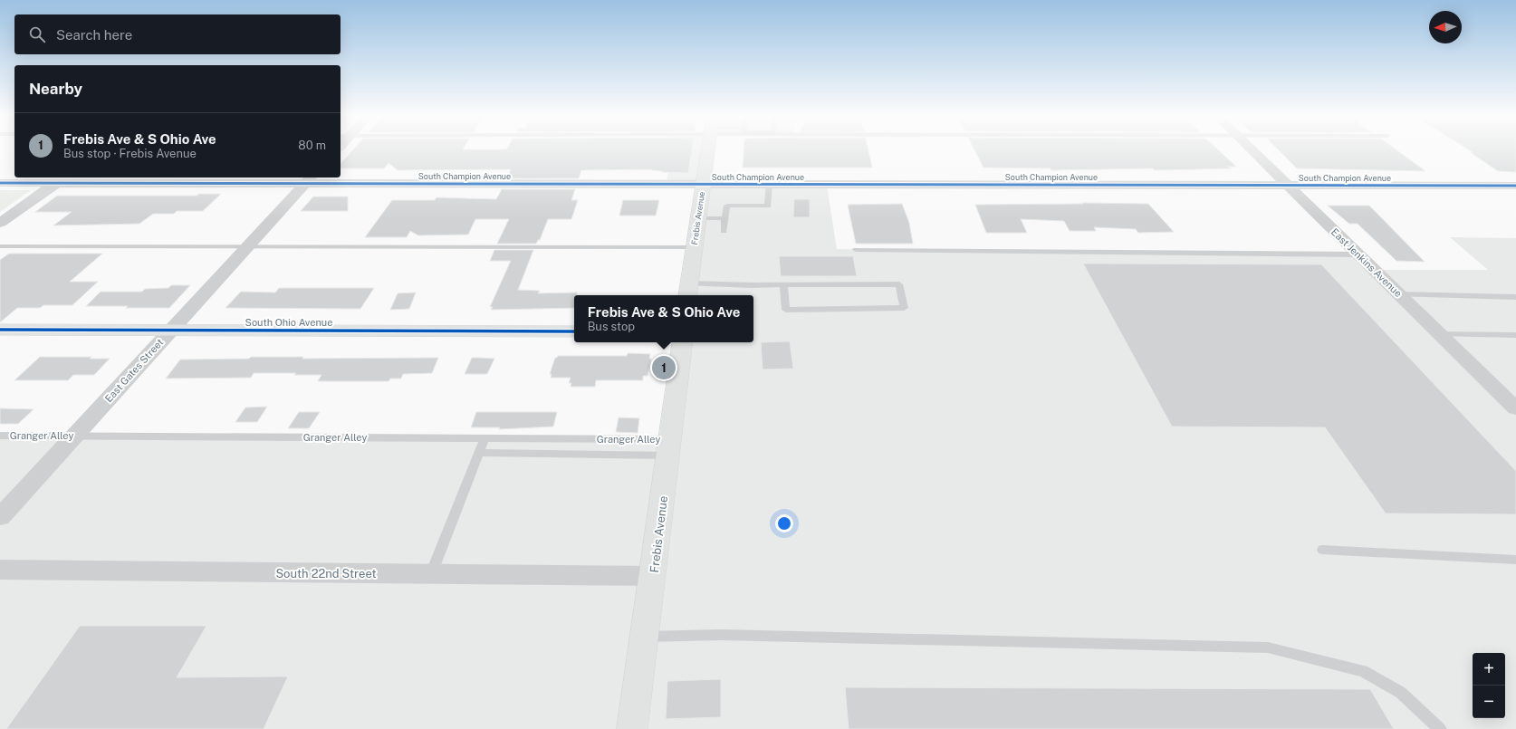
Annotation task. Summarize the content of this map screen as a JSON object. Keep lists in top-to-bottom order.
{
  "streets": {
    "main road": ["Frebis Avenue", "South Ohio Avenue"],
    "street": [
      "South Champion Avenue",
      "East Jenkins Avenue",
      "East Gates Street",
      "South 22nd Street"
    ],
    "lane": ["Granger Alley"]
  },
  "crossings": [
    ["South Champion Avenue", "Frebis Avenue"],
    ["South Champion Avenue", "East Jenkins Avenue"],
    ["South Champion Avenue", "East Gates Street"],
    ["Frebis Avenue", "Granger Alley"],
    ["Frebis Avenue", "South 22nd Street"],
    ["South Ohio Avenue", "East Gates Street"],
    ["East Gates Street", "Granger Alley"]
  ],
  "north": "left",
  "page": {
    "search": "Search here",
    "heading": "Nearby",
    "list": [
      {
        "mark": "1",
        "name": "Frebis Ave & S Ohio Ave",
        "note": "Bus stop · Frebis Avenue",
        "value": "80 m"
      }
    ],
    "popup": ["Frebis Ave & S Ohio Ave", "Bus stop"],
    "pins": "1",
    "map_buttons": ["+", "−"]
  }
}
